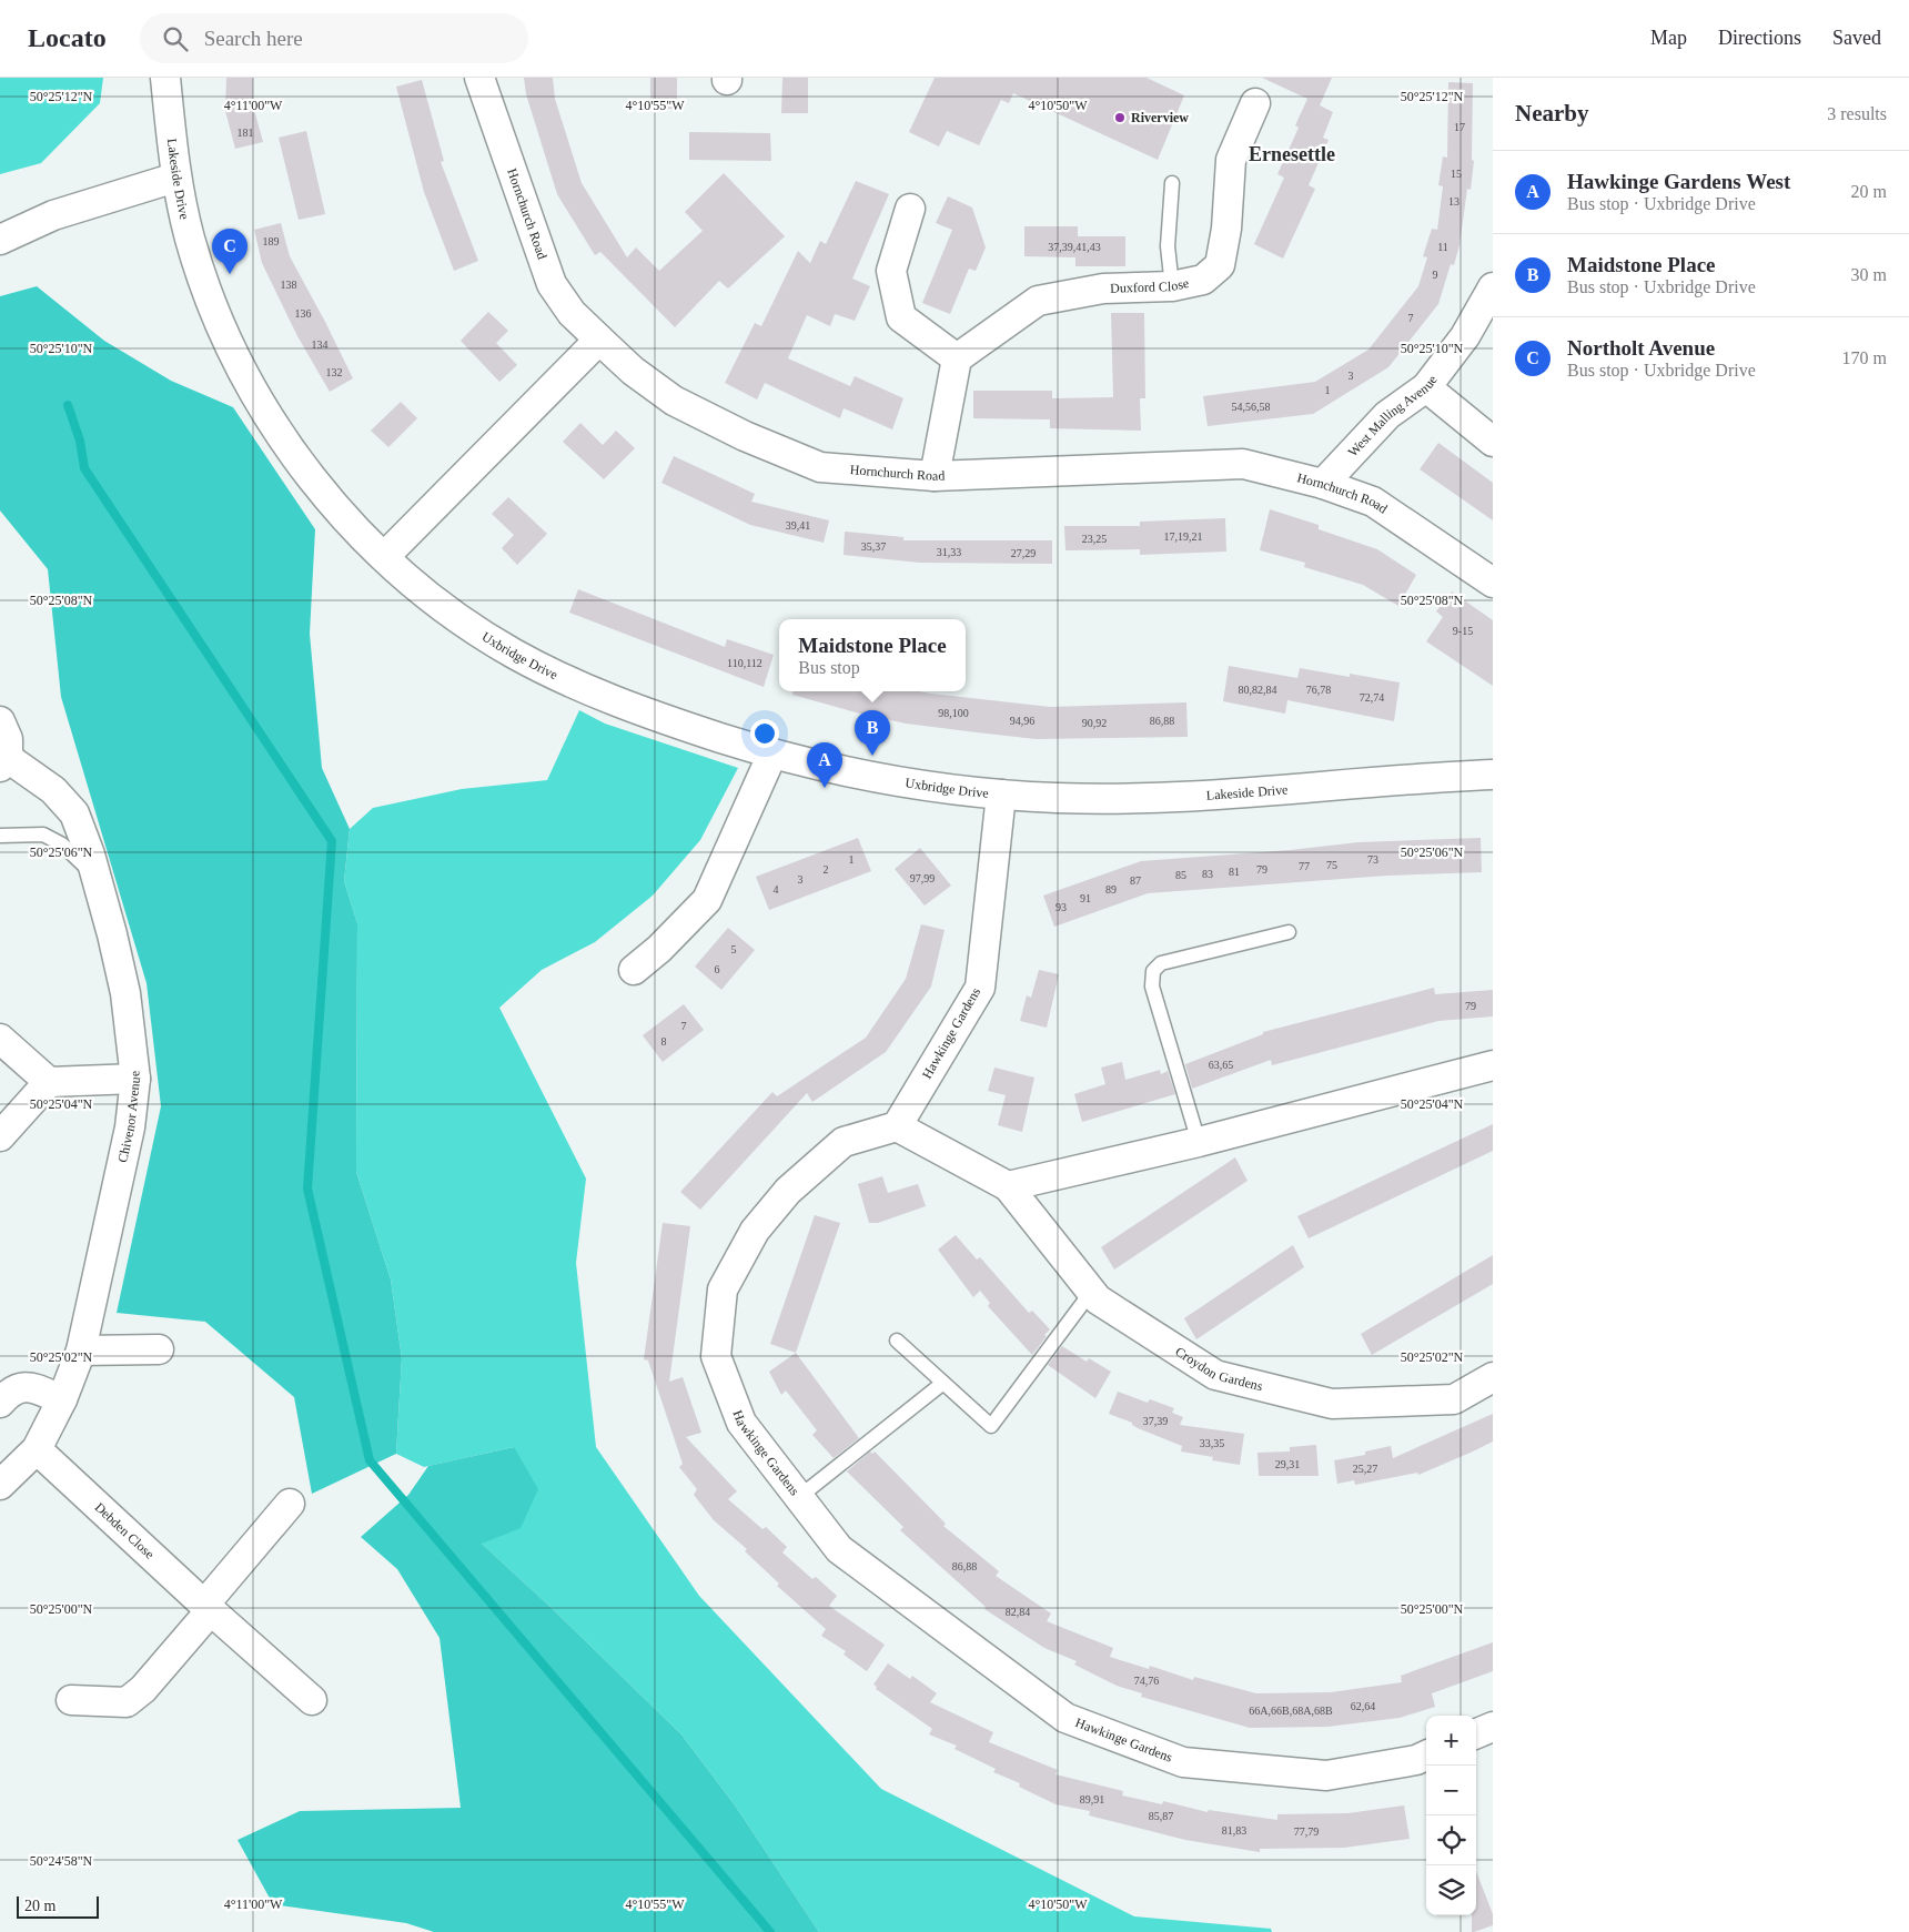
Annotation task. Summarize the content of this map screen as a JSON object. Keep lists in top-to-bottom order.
{
  "streets": {
    "street": [
      "Lakeside Drive",
      "Hornchurch Road",
      "Duxford Close",
      "West Malling Avenue",
      "Uxbridge Drive",
      "Hawkinge Gardens",
      "Chivenor Avenue",
      "Croydon Gardens",
      "Debden Close"
    ]
  },
  "crossings": [
    ["Lakeside Drive", "Uxbridge Drive"],
    ["Lakeside Drive", "Hawkinge Gardens"],
    ["Hornchurch Road", "West Malling Avenue"],
    ["Uxbridge Drive", "Hawkinge Gardens"],
    ["Hawkinge Gardens", "Croydon Gardens"],
    ["Chivenor Avenue", "Debden Close"]
  ],
  "districts": ["Ernesettle"],
  "places": ["Riverview"],
  "house_numbers": [
    "17",
    "181",
    "15",
    "13",
    "189",
    "37,39,41,43",
    "11",
    "9",
    "138",
    "136",
    "7",
    "134",
    "132",
    "3",
    "1",
    "54,56,58",
    "39,41",
    "17,19,21",
    "23,25",
    "35,37",
    "31,33",
    "27,29",
    "9-15",
    "110,112",
    "80,82,84",
    "76,78",
    "72,74",
    "98,100",
    "94,96",
    "86,88",
    "90,92",
    "1",
    "73",
    "75",
    "77",
    "2",
    "79",
    "81",
    "83",
    "85",
    "97,99",
    "3",
    "87",
    "4",
    "89",
    "91",
    "93",
    "5",
    "6",
    "79",
    "7",
    "8",
    "63,65",
    "37,39",
    "33,35",
    "29,31",
    "25,27",
    "86,88",
    "82,84",
    "74,76",
    "62,64",
    "66A,66B,68A,68B",
    "89,91",
    "85,87",
    "81,83",
    "77,79"
  ],
  "scale_bar": "20 m",
  "page": {
    "header": "Locato",
    "search": "Search here",
    "nav": ["Map", "Directions", "Saved"],
    "heading": ["Nearby", "3 results"],
    "list": [
      {
        "mark": "A",
        "name": "Hawkinge Gardens West",
        "note": "Bus stop · Uxbridge Drive",
        "value": "20 m"
      },
      {
        "mark": "B",
        "name": "Maidstone Place",
        "note": "Bus stop · Uxbridge Drive",
        "value": "30 m"
      },
      {
        "mark": "C",
        "name": "Northolt Avenue",
        "note": "Bus stop · Uxbridge Drive",
        "value": "170 m"
      }
    ],
    "pins": ["C", "B", "A"],
    "popup": ["Maidstone Place", "Bus stop"],
    "map_buttons": ["+", "−"],
    "scale": "20 m"
  },
  "coordinates": [
    "50°25'12\"N",
    "4°11'00\"W",
    "4°10'55\"W",
    "4°10'50\"W",
    "50°25'10\"N",
    "50°25'08\"N",
    "50°25'06\"N",
    "50°25'04\"N",
    "50°25'02\"N",
    "50°25'00\"N",
    "50°24'58\"N"
  ]
}
